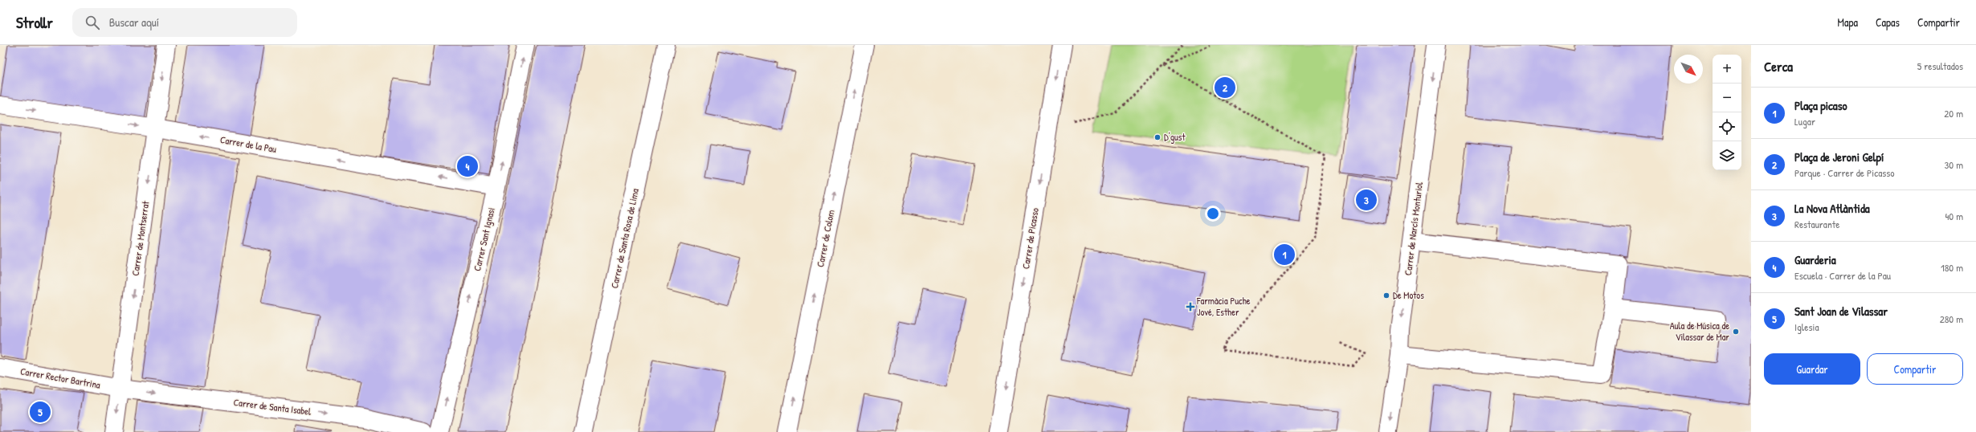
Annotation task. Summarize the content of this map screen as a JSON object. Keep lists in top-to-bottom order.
{
  "streets": {
    "street": [
      "Carrer de la Pau",
      "Carrer de Narcís Monturiol",
      "Carrer de Montserrat",
      "Carrer de Santa Rosa de Lima",
      "Carrer de Colom",
      "Carrer de Picasso",
      "Carrer Sant Ignasi",
      "Carrer Rector Bartrina",
      "Carrer de Santa Isabel"
    ]
  },
  "crossings": [
    ["Carrer de la Pau", "Carrer de Montserrat"],
    ["Carrer de la Pau", "Carrer Sant Ignasi"],
    ["Carrer de Montserrat", "Carrer Rector Bartrina"],
    ["Carrer de Montserrat", "Carrer de Santa Isabel"],
    ["Carrer Rector Bartrina", "Carrer de Santa Isabel"]
  ],
  "one_way": [
    "Carrer de Narcís Monturiol",
    "Carrer de Montserrat",
    "Carrer de Colom",
    "Carrer de Picasso",
    "Carrer Sant Ignasi",
    "Carrer de Santa Isabel"
  ],
  "places": {
    "other": ["D'gust", "De Motos", "Aula de Música de Vilassar de Mar"],
    "health": ["Farmàcia Puche Jové, Esther"]
  },
  "north": "bottom right",
  "page": {
    "header": "Strollr",
    "search": "Buscar aquí",
    "nav": ["Mapa", "Capas", "Compartir"],
    "heading": ["Cerca", "5 resultados"],
    "map_buttons": ["+", "−"],
    "pins": [
      "2",
      "4",
      "3",
      "1",
      "5"
    ],
    "list": [
      {
        "mark": "1",
        "name": "Plaça picaso",
        "note": "Lugar",
        "value": "20 m"
      },
      {
        "mark": "2",
        "name": "Plaça de Jeroni Gelpí",
        "note": "Parque · Carrer de Picasso",
        "value": "30 m"
      },
      {
        "mark": "3",
        "name": "La Nova Atlàntida",
        "note": "Restaurante",
        "value": "40 m"
      },
      {
        "mark": "4",
        "name": "Guarderia",
        "note": "Escuela · Carrer de la Pau",
        "value": "180 m"
      },
      {
        "mark": "5",
        "name": "Sant Joan de Vilassar",
        "note": "Iglesia",
        "value": "280 m"
      }
    ],
    "buttons": ["Guardar", "Compartir"]
  }
}
